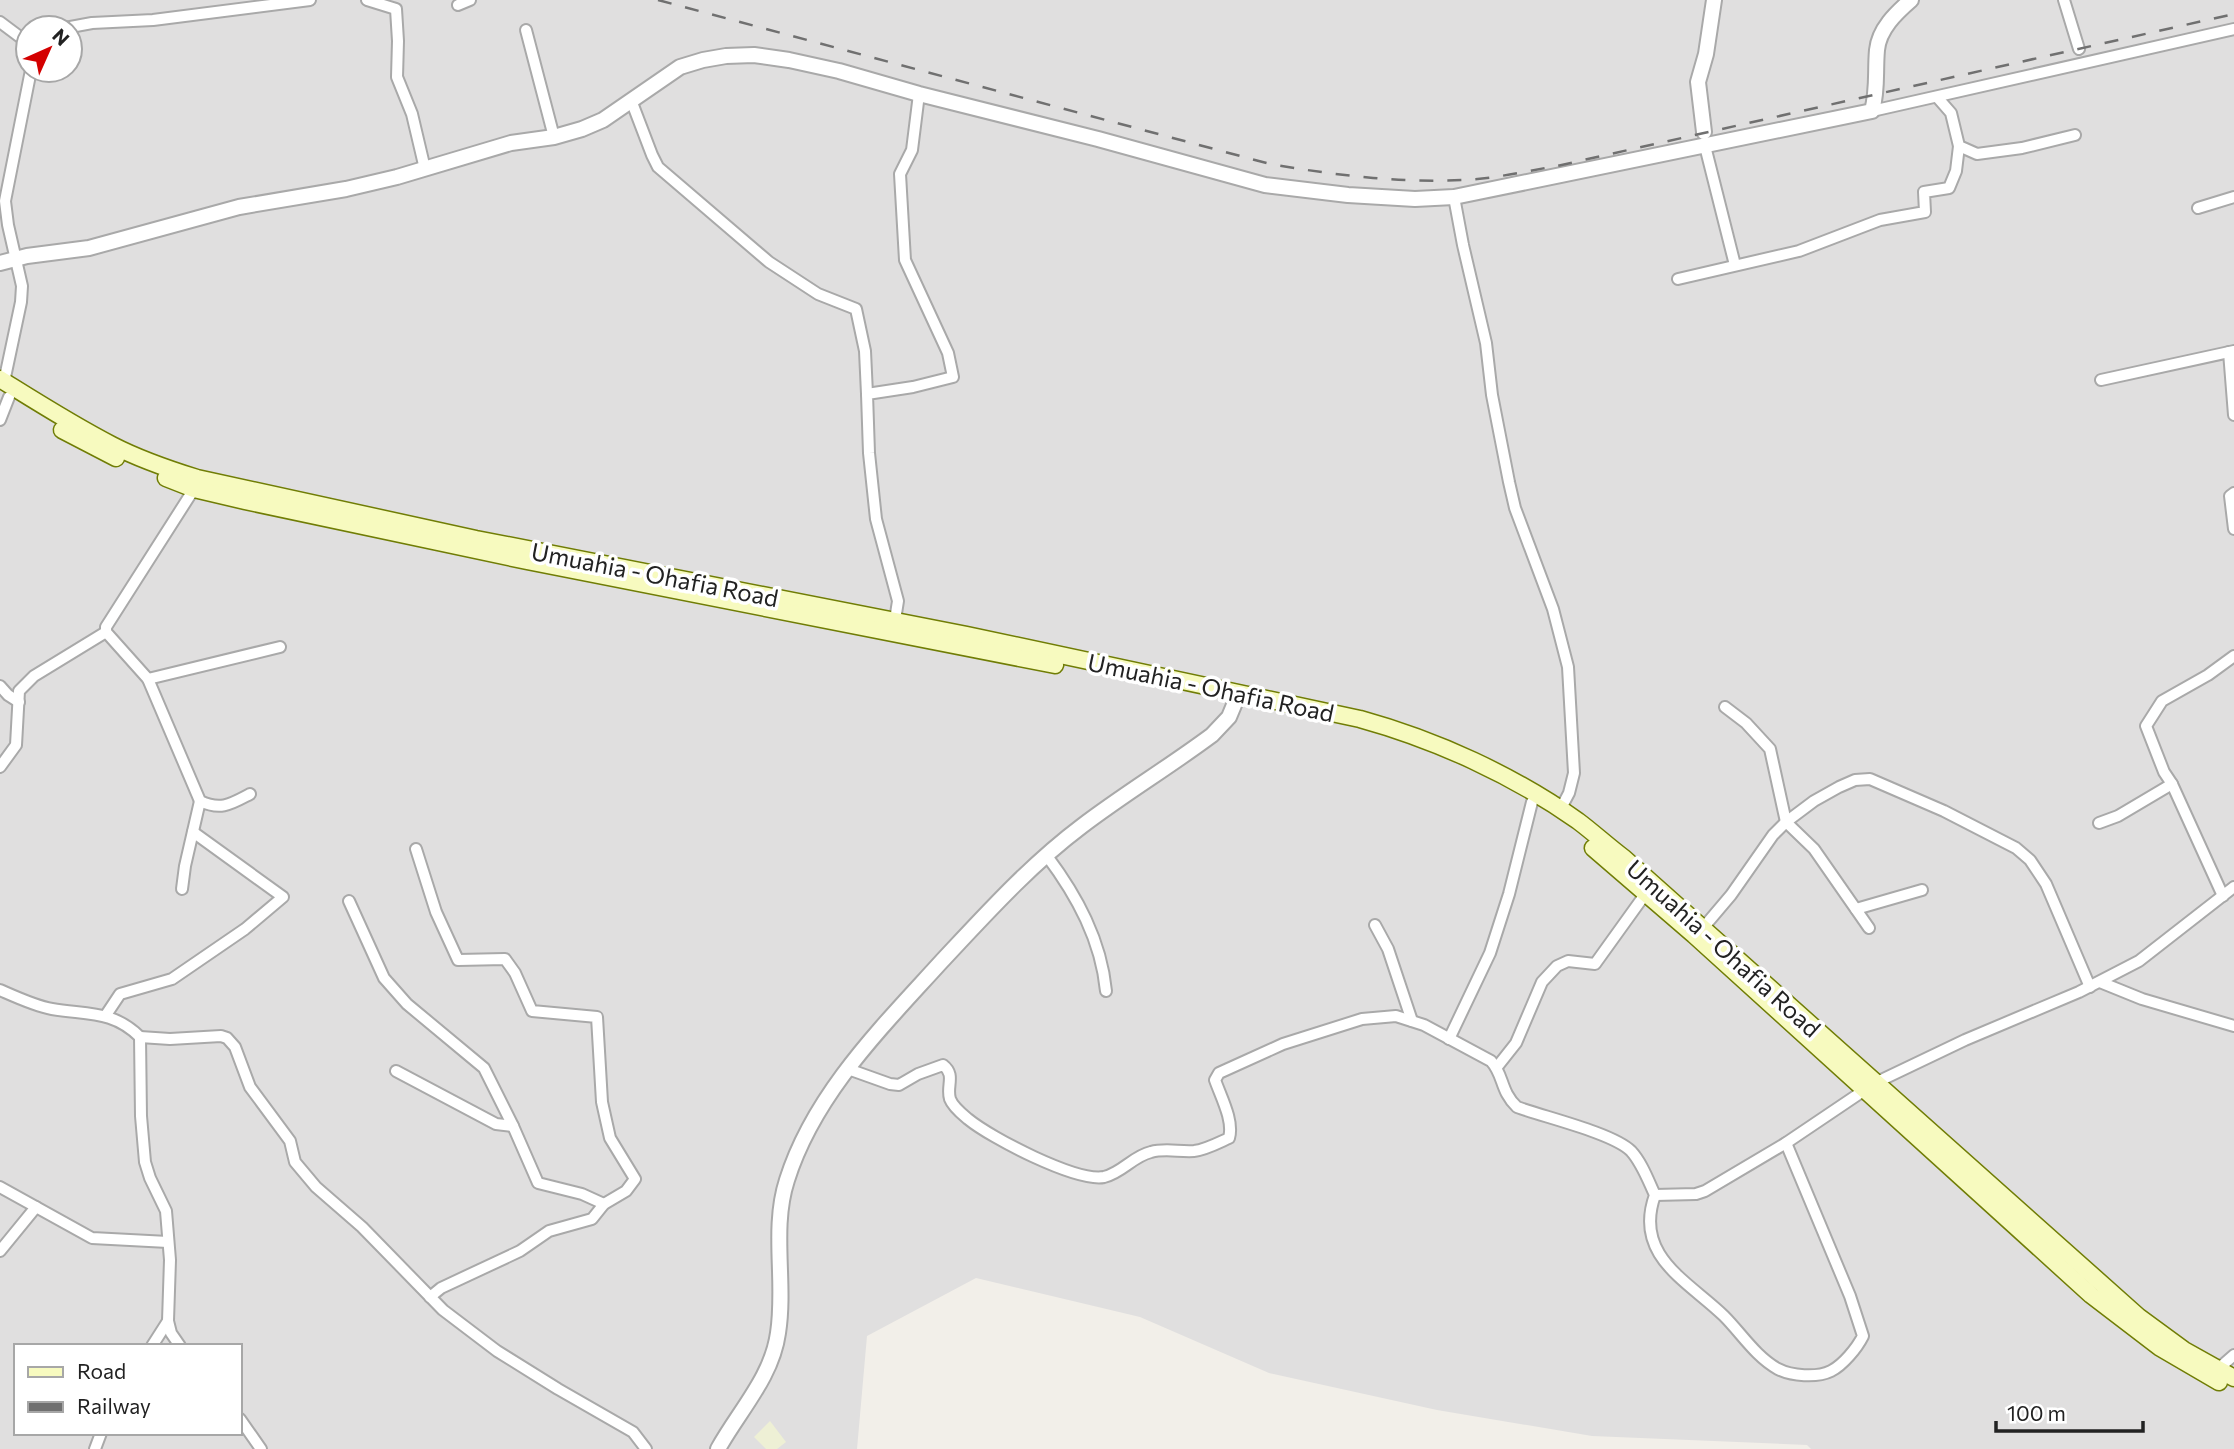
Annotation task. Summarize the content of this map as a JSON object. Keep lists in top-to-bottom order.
{
  "streets": {
    "main road": ["Umuahia - Ohafia Road"]
  },
  "legend": ["Road", "Railway"],
  "scale_bar": "100 m",
  "north": "top right"
}
